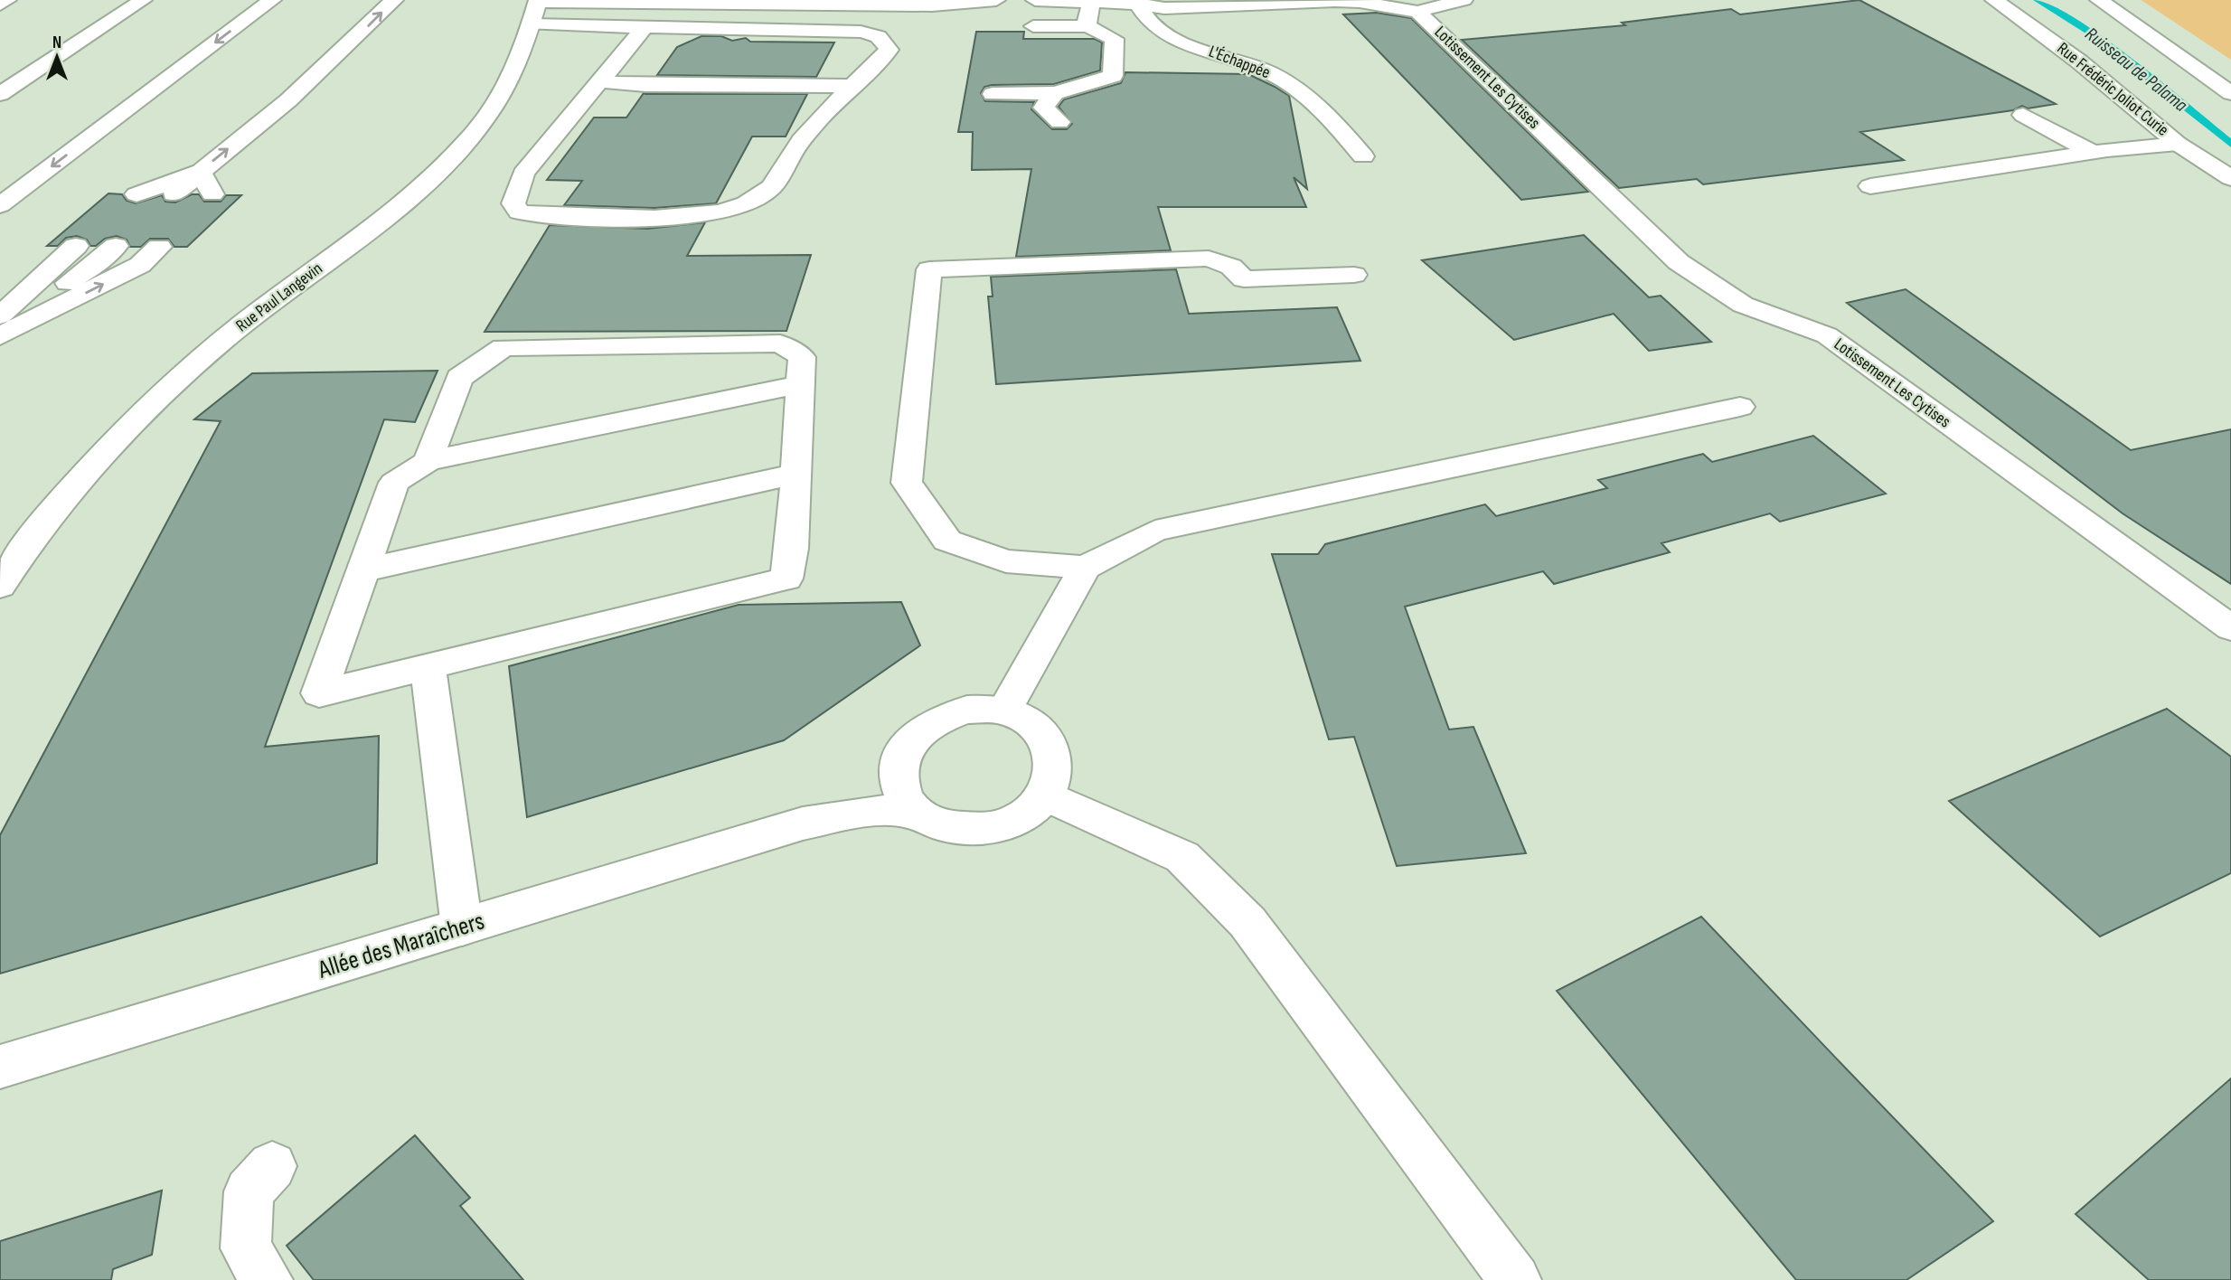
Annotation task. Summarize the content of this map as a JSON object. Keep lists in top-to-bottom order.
{
  "streets": {
    "street": [
      "L'Échappée",
      "Lotissement Les Cytises",
      "Rue Frédéric Joliot Curie",
      "Rue Paul Langevin",
      "Allée des Maraîchers"
    ]
  },
  "crossings": [
    ["L'Échappée", "Lotissement Les Cytises"]
  ],
  "water": ["Ruisseau de Palama"],
  "north": "top"
}
